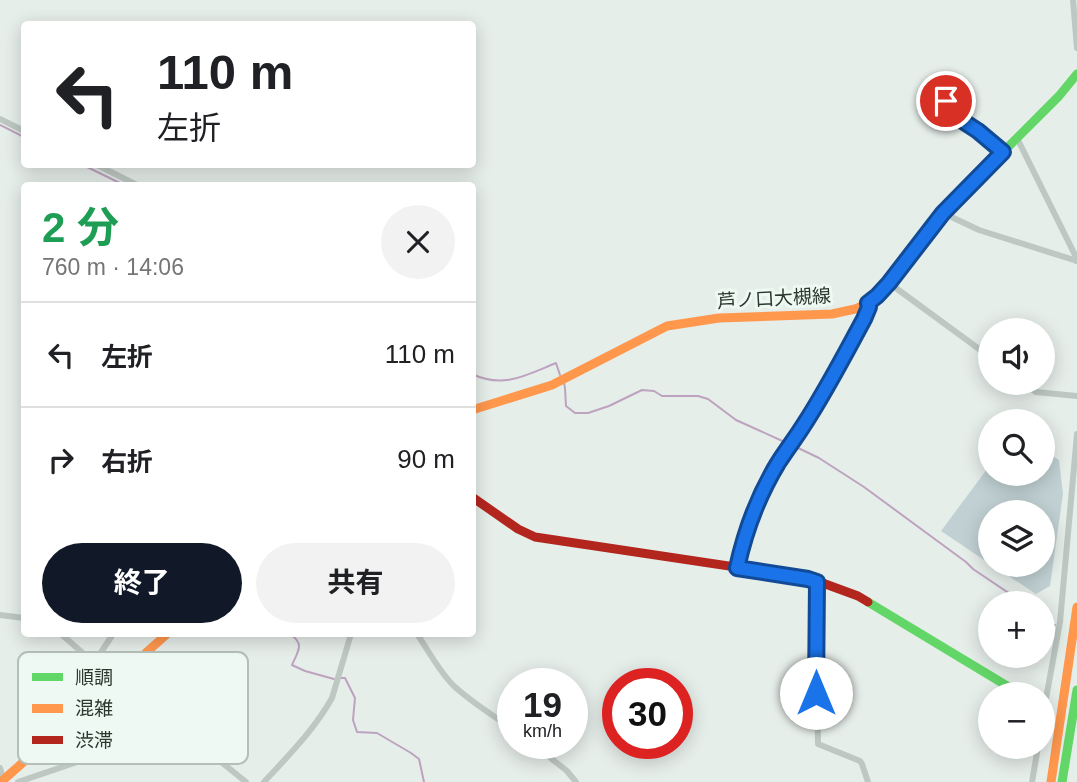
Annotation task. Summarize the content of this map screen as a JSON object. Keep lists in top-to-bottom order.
{
  "streets": {
    "main road": ["芦ノ口大槻線"]
  },
  "legend": ["順調", "混雑", "渋滞"],
  "page": {
    "turn": ["110 m", "左折"],
    "heading": ["2 分", "760 m · 14:06"],
    "list": [
      {
        "name": "左折",
        "value": "110 m"
      },
      {
        "name": "右折",
        "value": "90 m"
      }
    ],
    "map_buttons": ["+", "−"],
    "buttons": ["終了", "共有"],
    "speed": "19 km/h",
    "limit": "30"
  }
}
